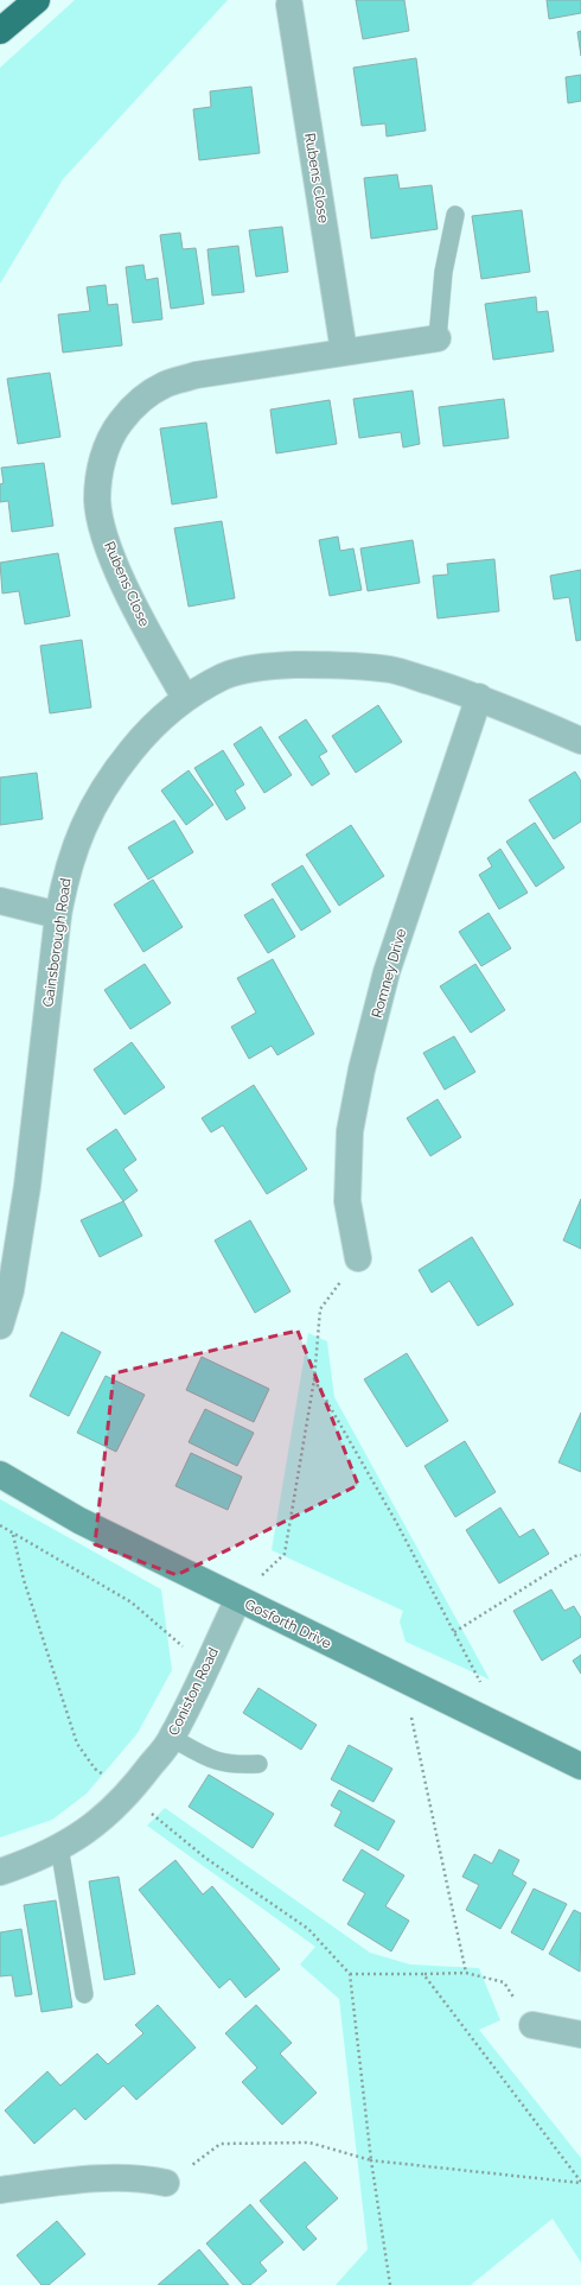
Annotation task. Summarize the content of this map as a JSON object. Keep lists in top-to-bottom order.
{
  "streets": {
    "street": [
      "Rubens Close",
      "Gainsborough Road",
      "Romney Drive",
      "Gosforth Drive",
      "Coniston Road"
    ]
  },
  "crossings": [
    ["Rubens Close", "Gainsborough Road"],
    ["Gainsborough Road", "Romney Drive"],
    ["Gosforth Drive", "Coniston Road"]
  ]
}
